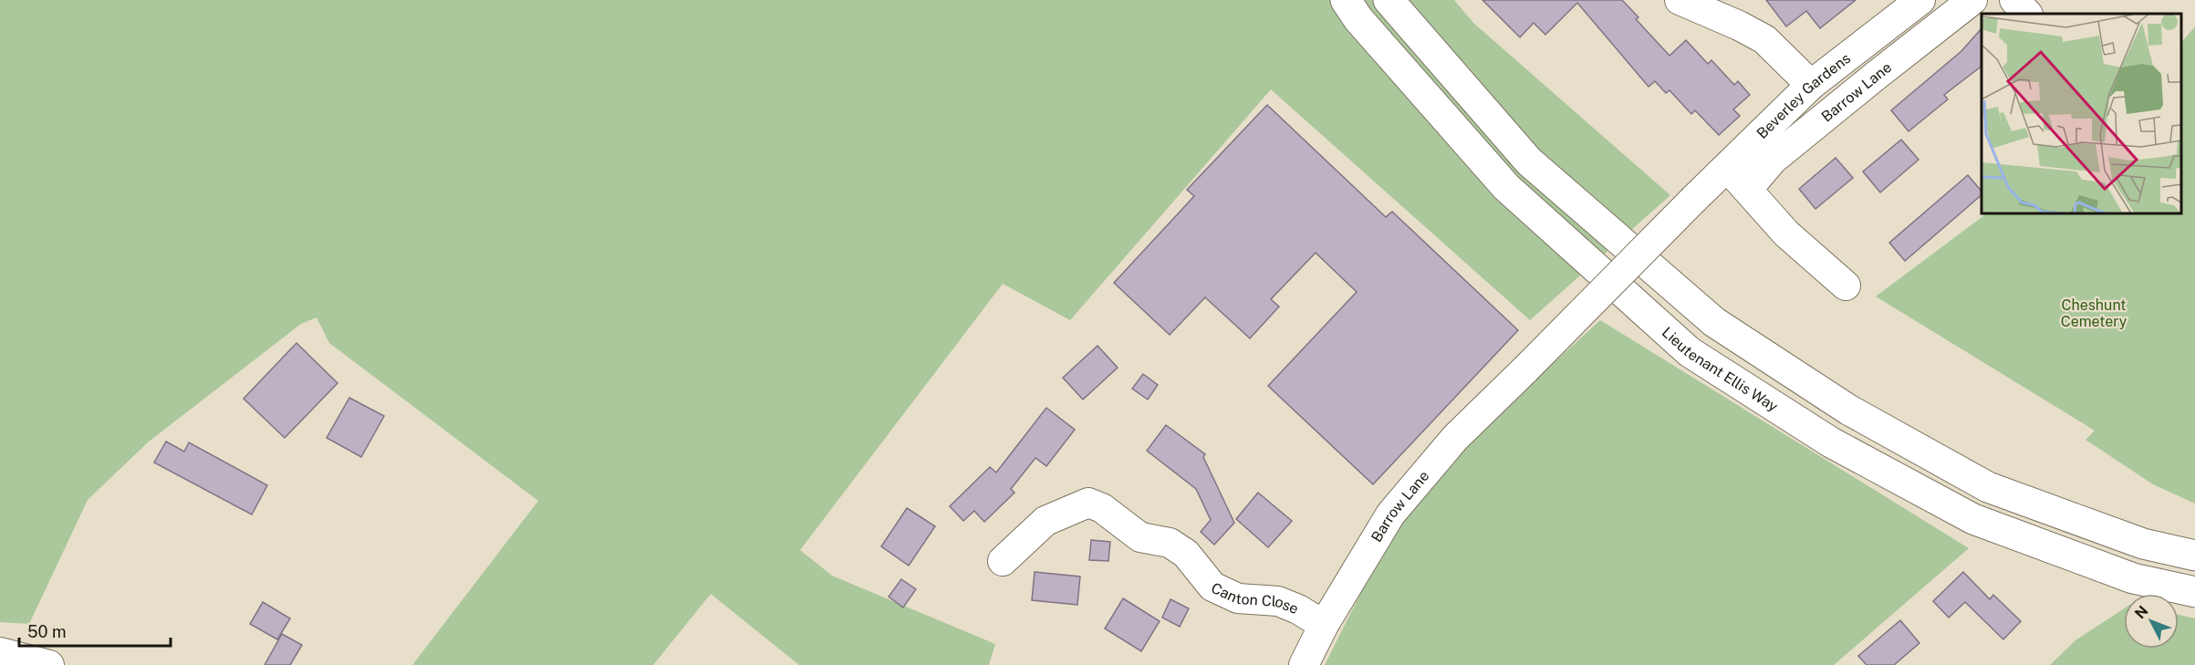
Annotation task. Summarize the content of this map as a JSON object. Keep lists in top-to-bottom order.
{
  "streets": {
    "main road": ["Lieutenant Ellis Way"],
    "street": ["Barrow Lane", "Beverley Gardens", "Canton Close"]
  },
  "crossings": [
    ["Barrow Lane", "Beverley Gardens"],
    ["Barrow Lane", "Canton Close"]
  ],
  "parks": ["Cheshunt Cemetery"],
  "scale_bar": "50 m",
  "north": "top left"
}
